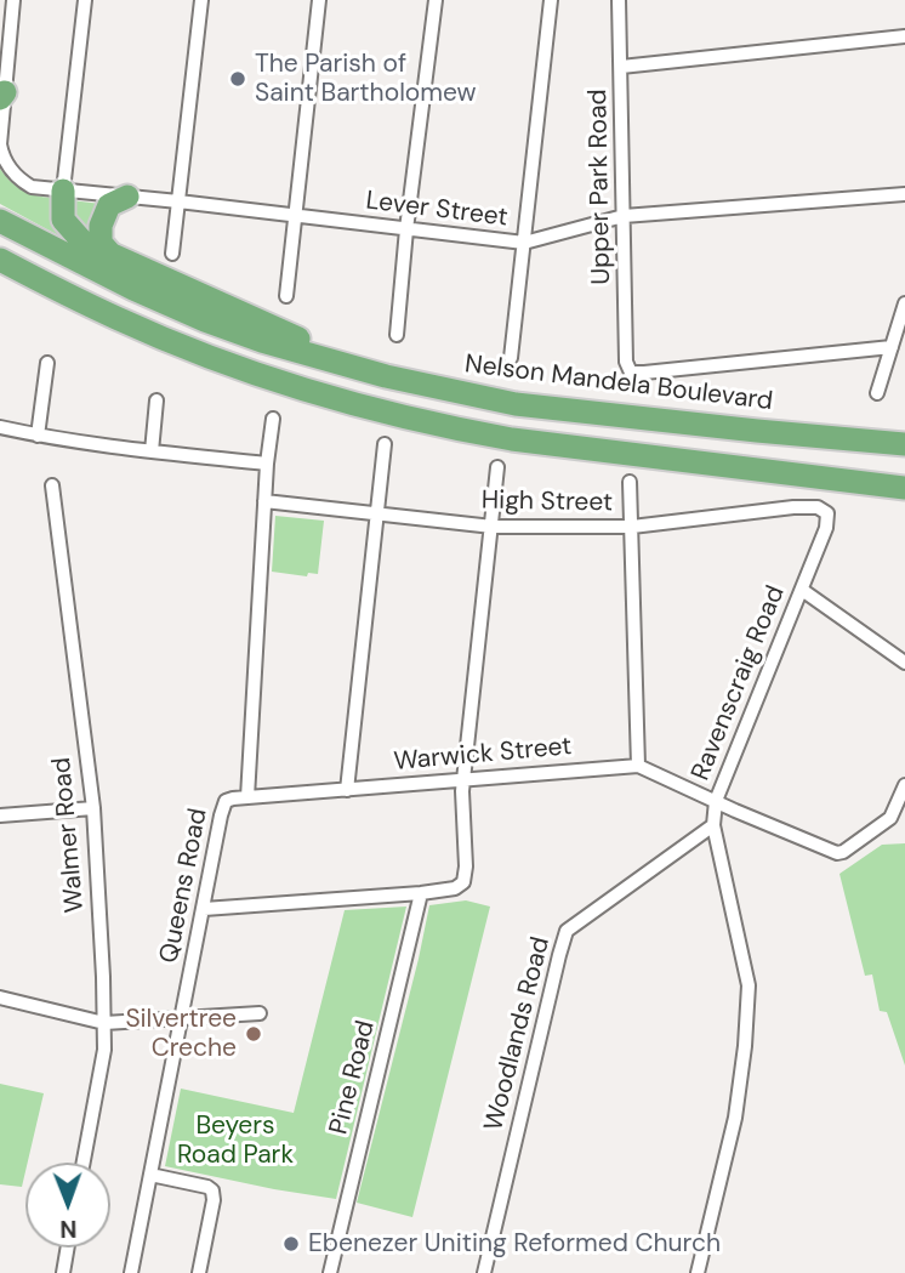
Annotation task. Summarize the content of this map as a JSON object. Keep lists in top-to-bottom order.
{
  "streets": {
    "highway": ["Nelson Mandela Boulevard"],
    "street": [
      "Upper Park Road",
      "Lever Street",
      "High Street",
      "Ravenscraig Road",
      "Warwick Street",
      "Walmer Road",
      "Queens Road",
      "Woodlands Road",
      "Pine Road"
    ]
  },
  "crossings": [
    ["Upper Park Road", "Lever Street"],
    ["High Street", "Ravenscraig Road"],
    ["High Street", "Queens Road"],
    ["Ravenscraig Road", "Warwick Street"],
    ["Ravenscraig Road", "Woodlands Road"],
    ["Warwick Street", "Queens Road"]
  ],
  "parks": ["Beyers Road Park"],
  "places": ["The Parish of Saint Bartholomew", "Silvertree Creche", "Ebenezer Uniting Reformed Church"],
  "north": "bottom"
}
